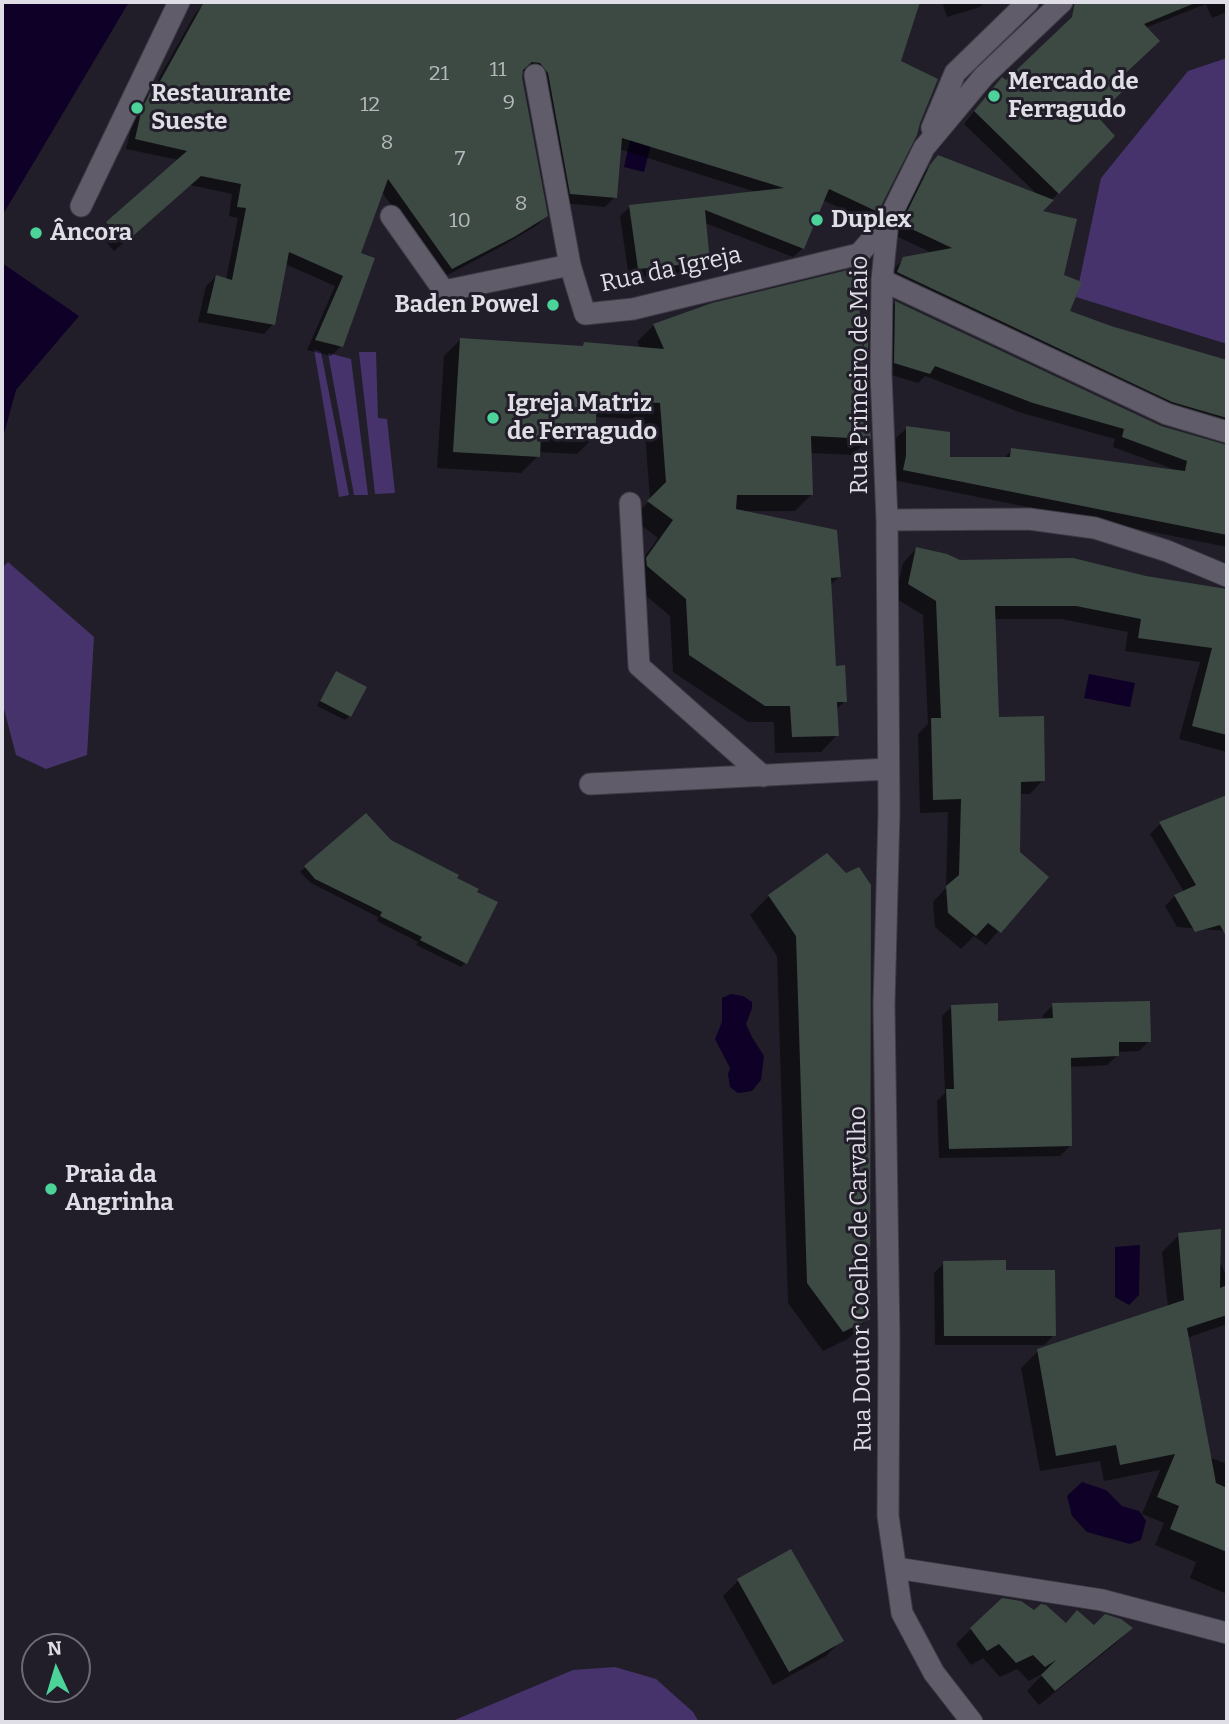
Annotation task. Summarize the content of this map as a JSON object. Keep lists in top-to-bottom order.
{
  "streets": {
    "street": ["Rua da Igreja", "Rua Primeiro de Maio", "Rua Doutor Coelho de Carvalho"]
  },
  "crossings": [
    ["Rua da Igreja", "Rua Primeiro de Maio"],
    ["Rua Primeiro de Maio", "Rua Doutor Coelho de Carvalho"]
  ],
  "places": [
    "Mercado de Ferragudo",
    "Restaurante Sueste",
    "Duplex",
    "Âncora",
    "Baden Powel",
    "Igreja Matriz de Ferragudo",
    "Praia da Angrinha"
  ],
  "house_numbers": [
    "11",
    "21",
    "9",
    "12",
    "8",
    "7",
    "8",
    "10"
  ],
  "north": "top"
}
